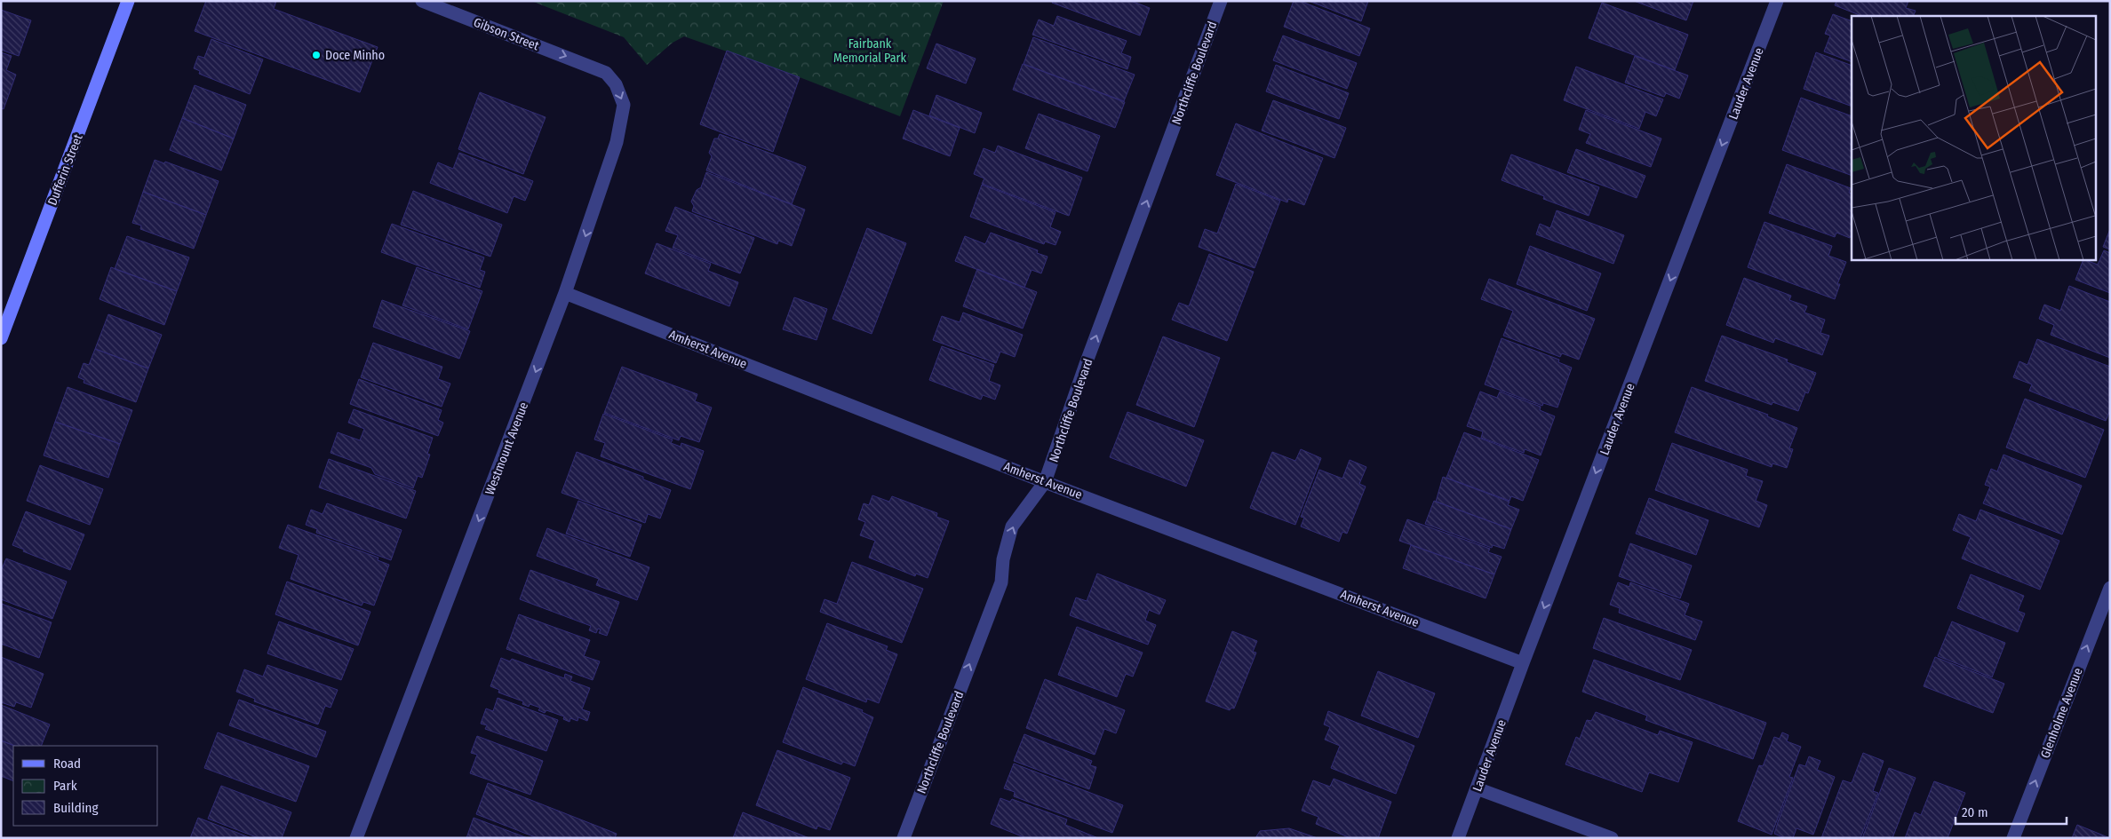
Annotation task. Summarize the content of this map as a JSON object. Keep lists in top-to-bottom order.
{
  "streets": {
    "main road": ["Dufferin Street"],
    "street": [
      "Gibson Street",
      "Northcliffe Boulevard",
      "Lauder Avenue",
      "Amherst Avenue",
      "Westmount Avenue",
      "Glenholme Avenue"
    ]
  },
  "crossings": [
    ["Gibson Street", "Westmount Avenue"],
    ["Northcliffe Boulevard", "Amherst Avenue"],
    ["Lauder Avenue", "Amherst Avenue"],
    ["Amherst Avenue", "Westmount Avenue"]
  ],
  "one_way": [
    "Gibson Street",
    "Northcliffe Boulevard",
    "Lauder Avenue",
    "Westmount Avenue",
    "Glenholme Avenue"
  ],
  "parks": ["Fairbank Memorial Park"],
  "places": ["Doce Minho"],
  "legend": ["Road", "Park", "Building"],
  "scale_bar": "20 m"
}
